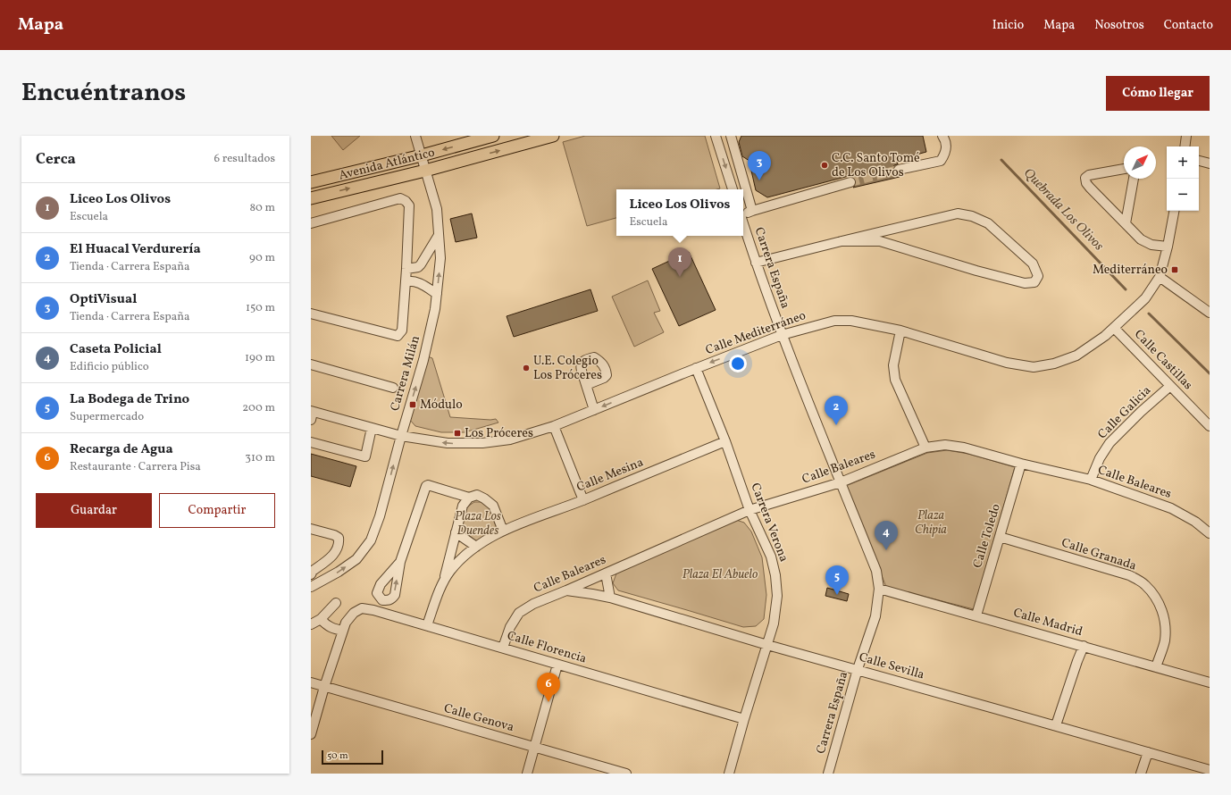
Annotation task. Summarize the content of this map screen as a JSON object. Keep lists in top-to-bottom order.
{
  "streets": {
    "main road": ["Avenida Atlántico"],
    "street": [
      "Carrera España",
      "Calle Mediterráneo",
      "Calle Castillas",
      "Carrera Milán",
      "Calle Galicia",
      "Calle Baleares",
      "Calle Mesina",
      "Carrera Verona",
      "Calle Toledo",
      "Calle Granada",
      "Calle Madrid",
      "Calle Florencia",
      "Calle Sevilla",
      "Calle Genova"
    ]
  },
  "crossings": [
    ["Avenida Atlántico", "Carrera Milán"],
    ["Carrera España", "Calle Mediterráneo"],
    ["Carrera España", "Calle Baleares"],
    ["Carrera España", "Calle Madrid"],
    ["Carrera España", "Calle Sevilla"],
    ["Calle Mediterráneo", "Calle Castillas"],
    ["Calle Mediterráneo", "Carrera Milán"],
    ["Calle Mediterráneo", "Carrera Verona"],
    ["Calle Castillas", "Calle Galicia"],
    ["Calle Galicia", "Calle Baleares"],
    ["Calle Baleares", "Carrera Verona"],
    ["Calle Baleares", "Calle Toledo"],
    ["Calle Baleares", "Calle Florencia"],
    ["Calle Baleares", "Calle Sevilla"],
    ["Calle Mesina", "Carrera Verona"],
    ["Calle Mesina", "Calle Florencia"],
    ["Carrera Verona", "Calle Florencia"],
    ["Carrera Verona", "Calle Sevilla"],
    ["Calle Toledo", "Calle Granada"],
    ["Calle Toledo", "Calle Madrid"],
    ["Calle Granada", "Calle Madrid"]
  ],
  "one_way": ["Calle Mediterráneo", "Carrera Milán"],
  "water": ["Quebrada Los Olivos"],
  "parks": ["Plaza Chipia", "Plaza Los Duendes", "Plaza El Abuelo"],
  "places": {
    "other": ["C.C. Santo Tomé de Los Olivos", "U.E. Colegio Los Próceres"],
    "transit": ["Mediterráneo", "Módulo", "Los Próceres"]
  },
  "scale_bar": "50 m",
  "north": "top right",
  "page": {
    "header": "Mapa",
    "nav": [
      "Inicio",
      "Mapa",
      "Nosotros",
      "Contacto"
    ],
    "title": "Encuéntranos",
    "buttons": [
      "Cómo llegar",
      ["Guardar", "Compartir"]
    ],
    "heading": ["Cerca", "6 resultados"],
    "map_buttons": ["+", "−"],
    "pins": [
      "3",
      "1",
      "2",
      "4",
      "5",
      "6"
    ],
    "list": [
      {
        "mark": "1",
        "name": "Liceo Los Olivos",
        "note": "Escuela",
        "value": "80 m"
      },
      {
        "mark": "2",
        "name": "El Huacal Verdurería",
        "note": "Tienda · Carrera España",
        "value": "90 m"
      },
      {
        "mark": "3",
        "name": "OptiVisual",
        "note": "Tienda · Carrera España",
        "value": "150 m"
      },
      {
        "mark": "4",
        "name": "Caseta Policial",
        "note": "Edificio público",
        "value": "190 m"
      },
      {
        "mark": "5",
        "name": "La Bodega de Trino",
        "note": "Supermercado",
        "value": "200 m"
      },
      {
        "mark": "6",
        "name": "Recarga de Agua",
        "note": "Restaurante · Carrera Pisa",
        "value": "310 m"
      }
    ],
    "popup": ["Liceo Los Olivos", "Escuela"],
    "scale": "50 m"
  }
}
